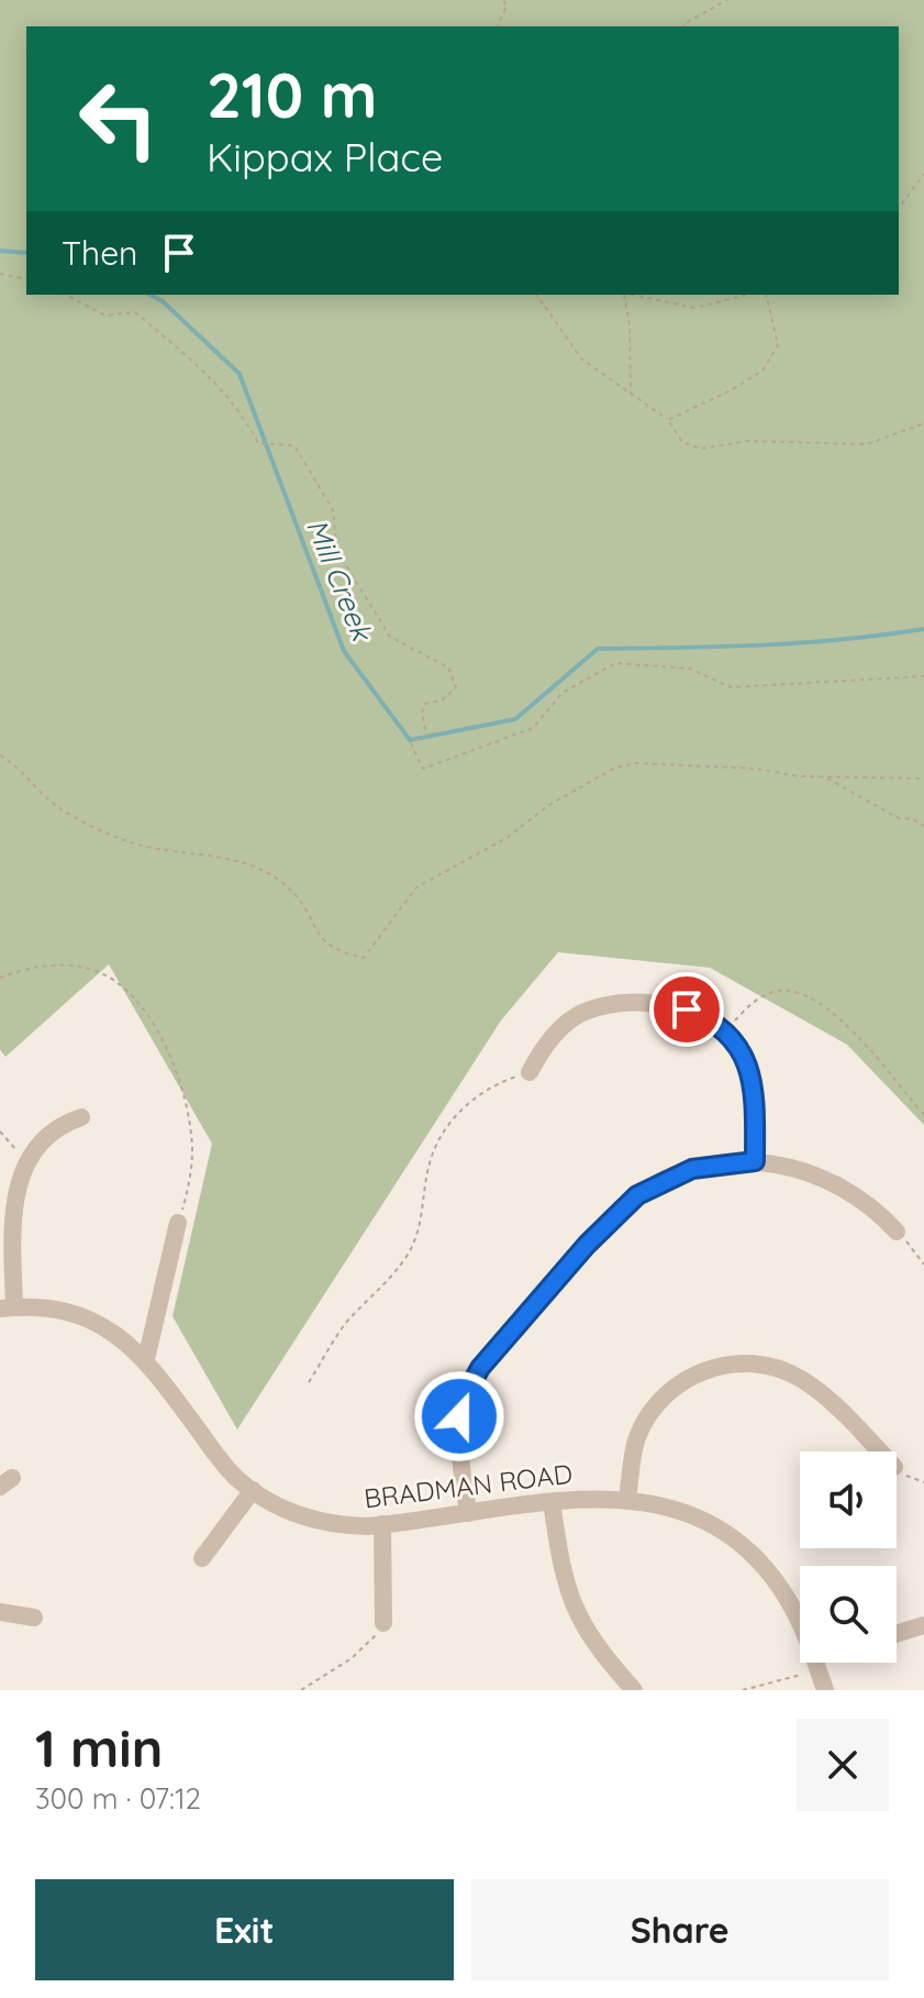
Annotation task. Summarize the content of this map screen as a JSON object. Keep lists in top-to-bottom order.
{
  "streets": {
    "street": ["BRADMAN ROAD"]
  },
  "water": ["Mill Creek"],
  "page": {
    "turn": ["210 m", "Kippax Place"],
    "then": "Then",
    "heading": ["1 min", "300 m · 07:12"],
    "buttons": ["Exit", "Share"]
  }
}
